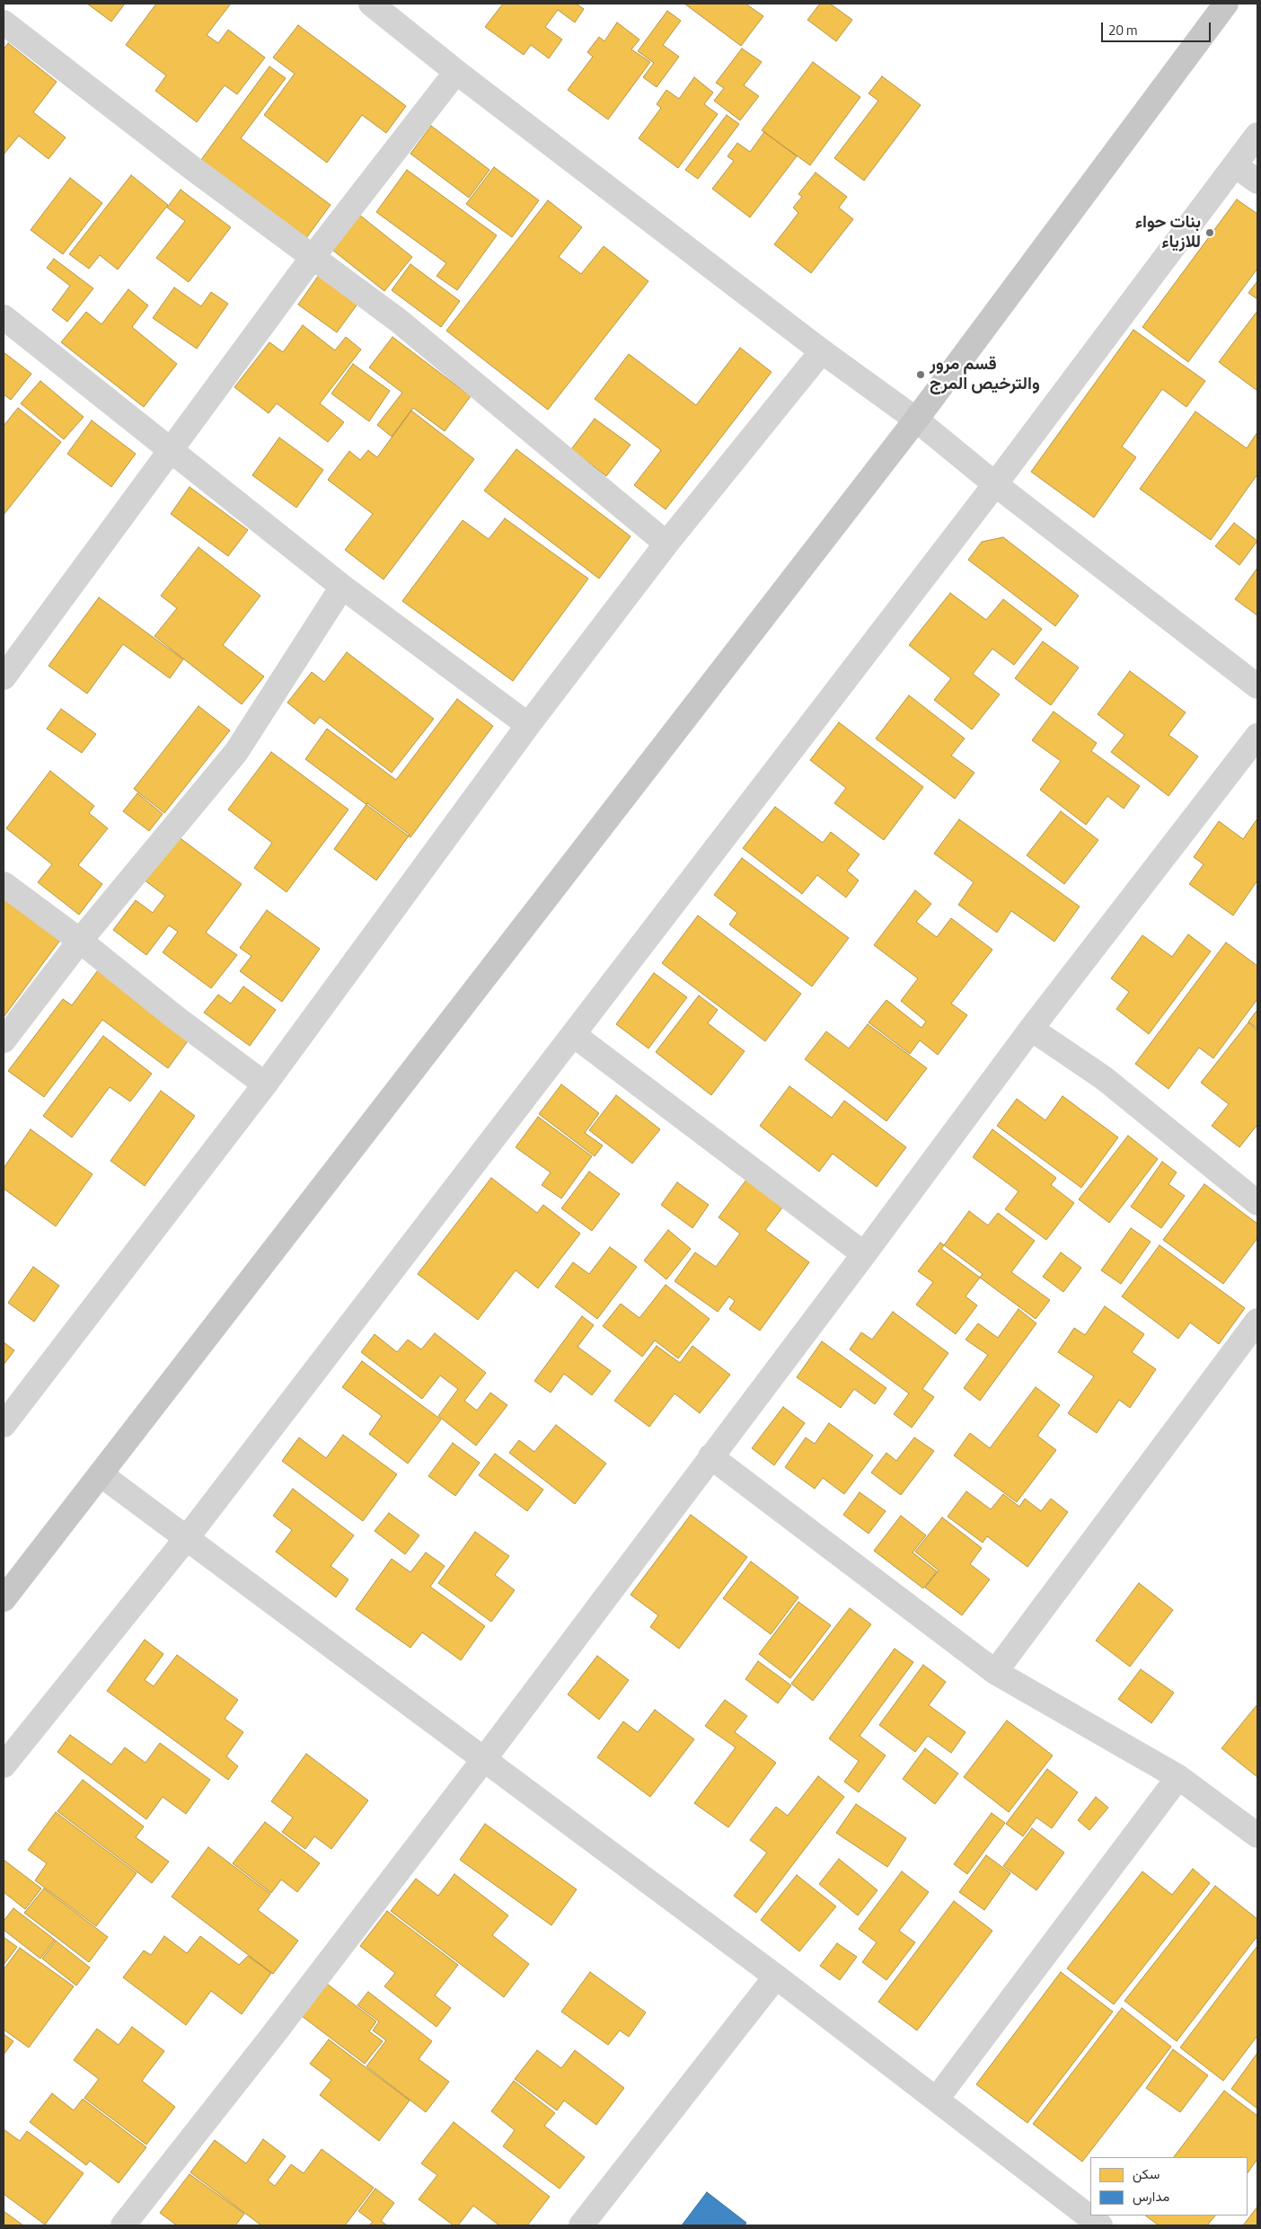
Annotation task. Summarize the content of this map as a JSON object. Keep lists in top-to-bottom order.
{
  "places": ["بنات حواء للازياء", "قسم مرور والترخيص المرج"],
  "legend": ["سكن", "مدارس"],
  "scale_bar": "20 m"
}
